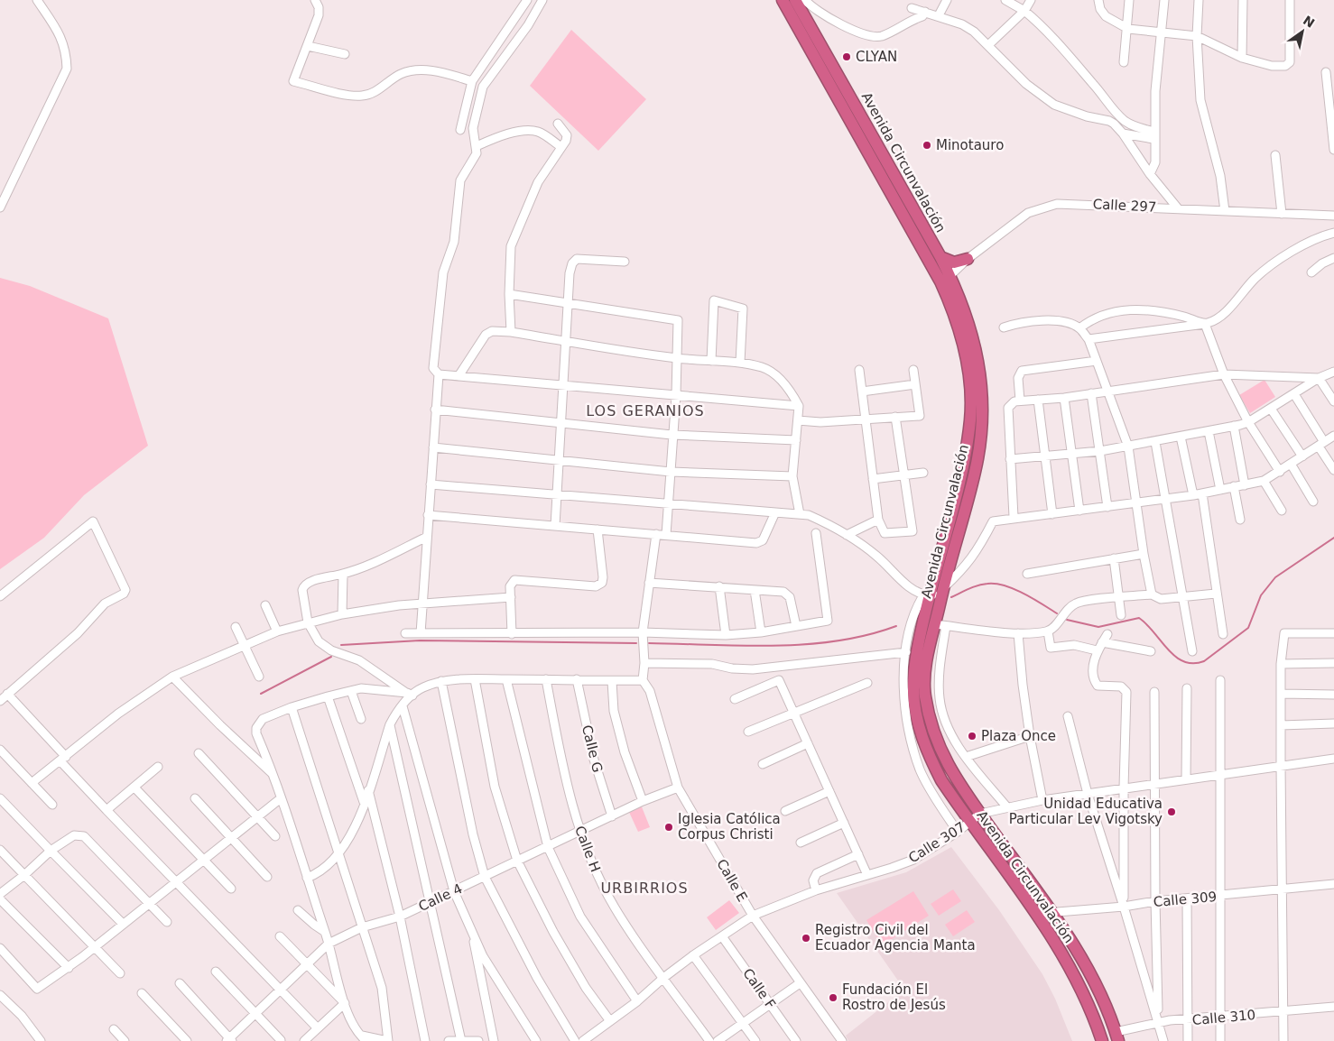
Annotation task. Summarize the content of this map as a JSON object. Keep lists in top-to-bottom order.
{
  "streets": {
    "highway": ["Avenida Circunvalación"],
    "street": [
      "Calle 297",
      "Calle G",
      "Calle 307",
      "Calle H",
      "Calle E",
      "Calle 4",
      "Calle 309",
      "Calle F",
      "Calle 310"
    ]
  },
  "crossings": [
    ["Avenida Circunvalación", "Calle 297"],
    ["Avenida Circunvalación", "Calle 307"],
    ["Avenida Circunvalación", "Calle 309"],
    ["Avenida Circunvalación", "Calle 310"],
    ["Calle G", "Calle 4"],
    ["Calle 307", "Calle H"],
    ["Calle 307", "Calle E"],
    ["Calle 307", "Calle F"],
    ["Calle H", "Calle 4"],
    ["Calle E", "Calle 4"]
  ],
  "districts": ["LOS GERANIOS", "URBIRRIOS"],
  "places": [
    "CLYAN",
    "Minotauro",
    "Plaza Once",
    "Unidad Educativa Particular Lev Vigotsky",
    "Iglesia Católica Corpus Christi",
    "Registro Civil del Ecuador Agencia Manta",
    "Fundación El Rostro de Jesús"
  ],
  "north": "top right"
}
